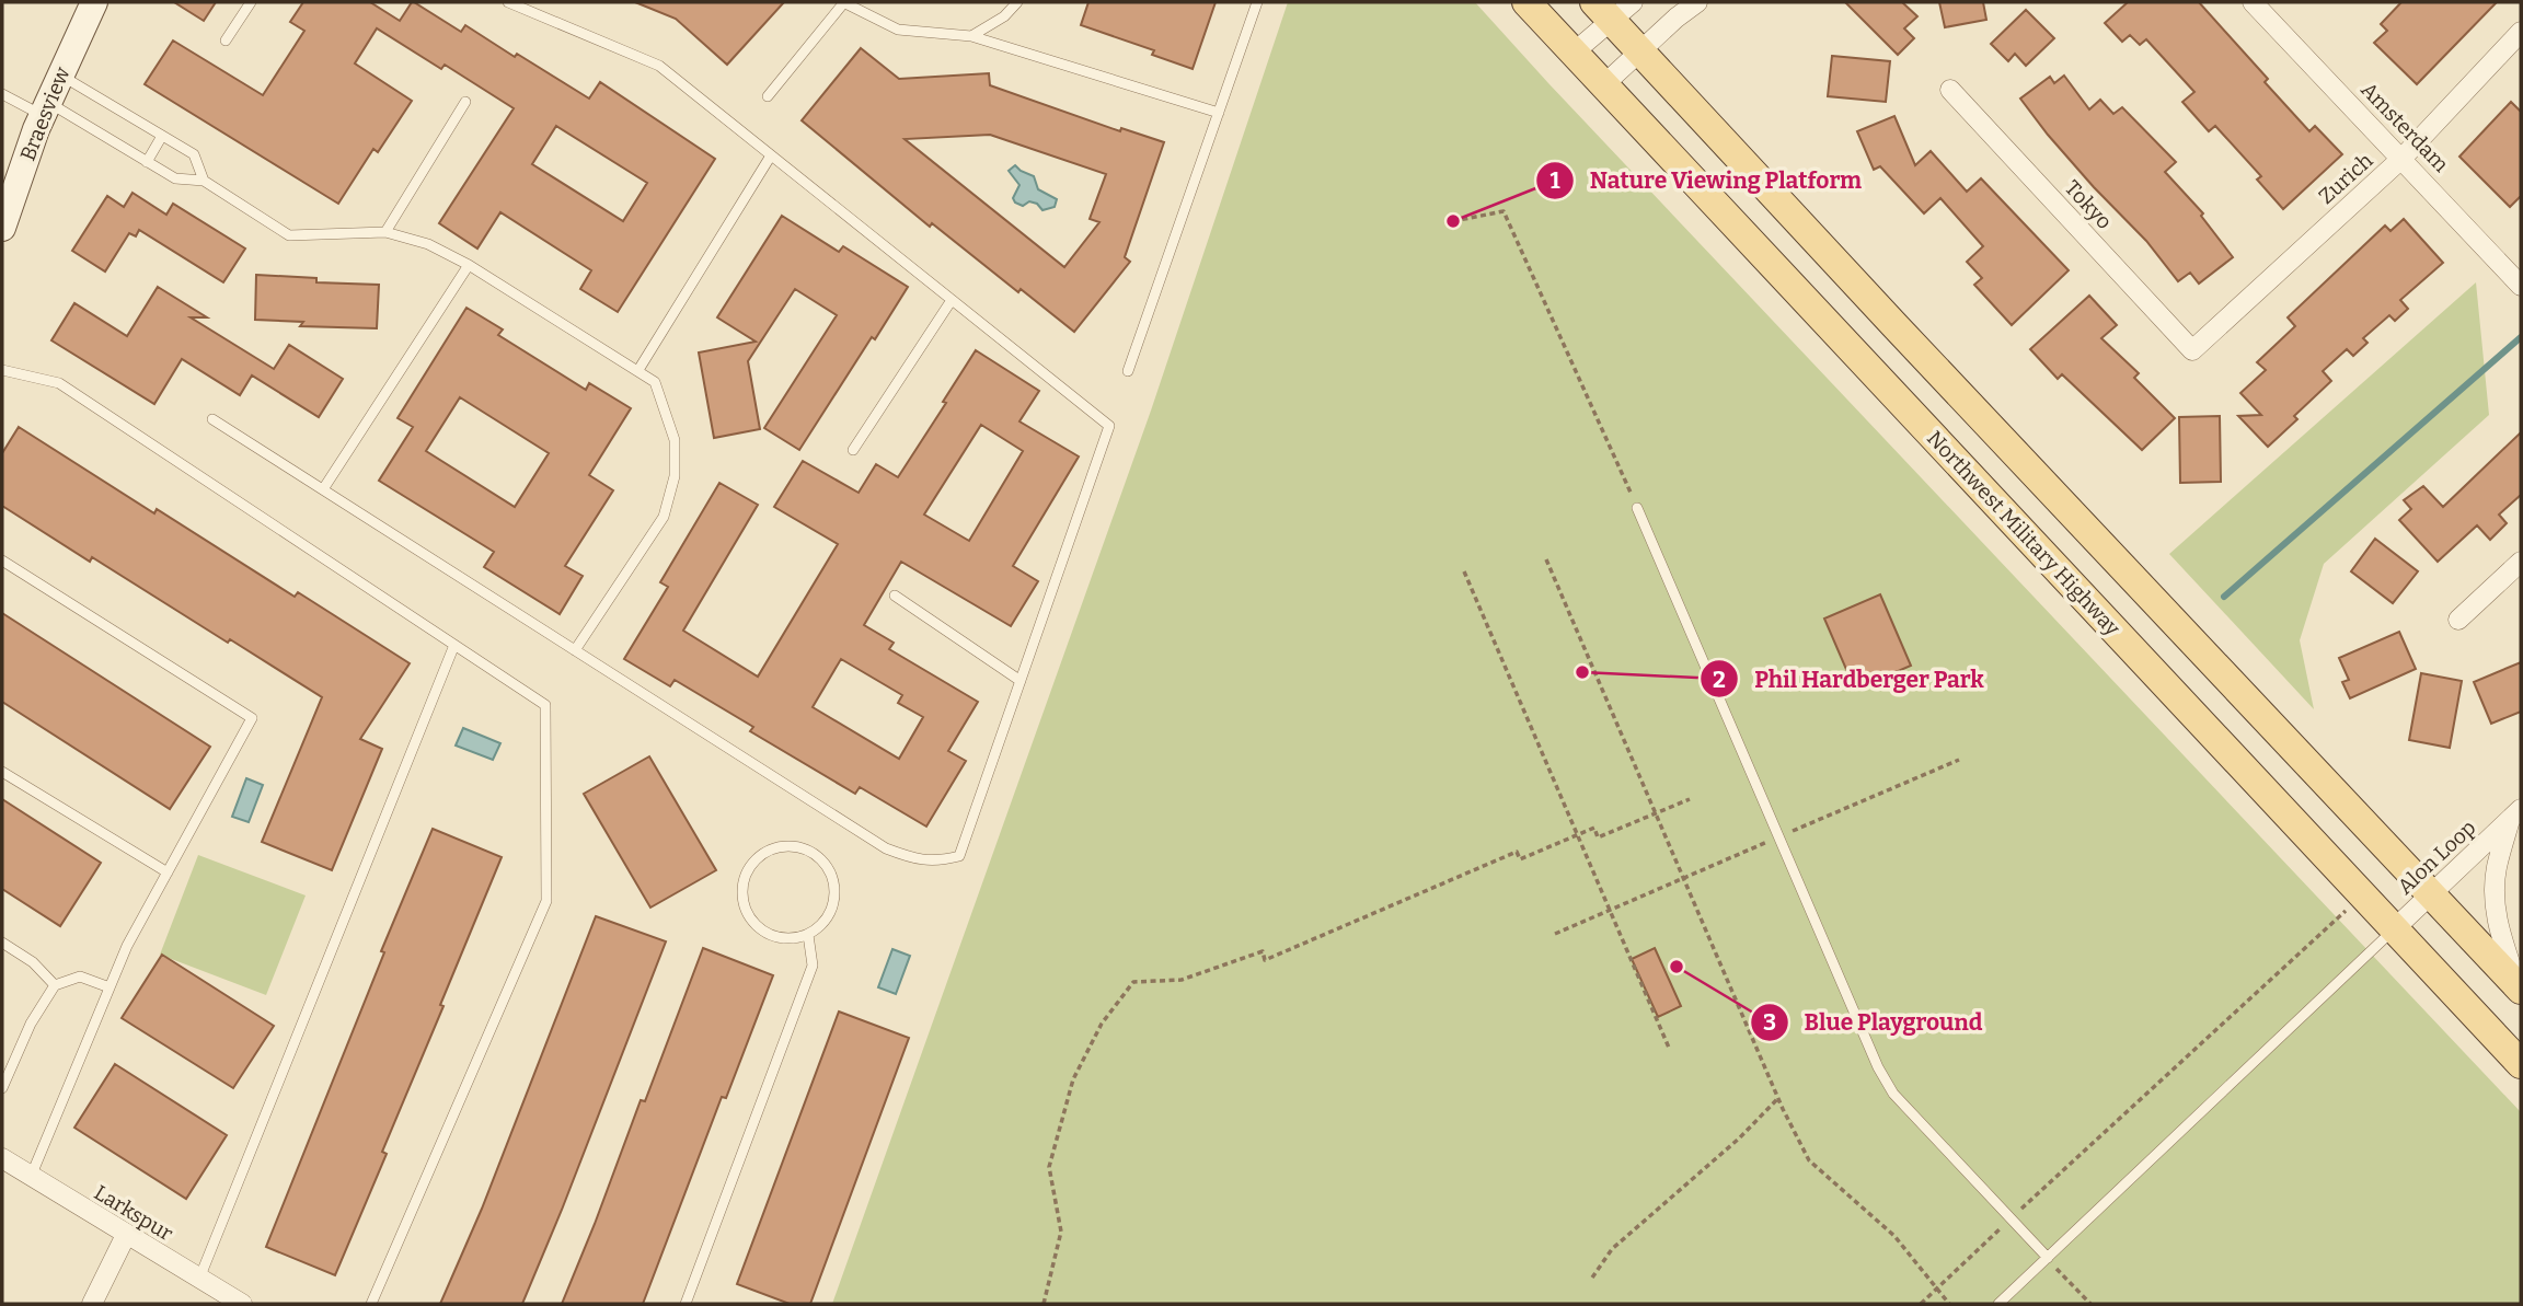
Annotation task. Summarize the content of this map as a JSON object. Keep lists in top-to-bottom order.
{
  "streets": {
    "main road": ["Northwest Military Highway"],
    "street": [
      "Braesview",
      "Amsterdam",
      "Zurich",
      "Tokyo",
      "Alon Loop",
      "Larkspur"
    ]
  },
  "crossings": [
    ["Amsterdam", "Zurich"],
    ["Zurich", "Tokyo"],
    ["Northwest Military Highway", "Alon Loop"]
  ],
  "places": ["Nature Viewing Platform", "Phil Hardberger Park", "Blue Playground"]
}
